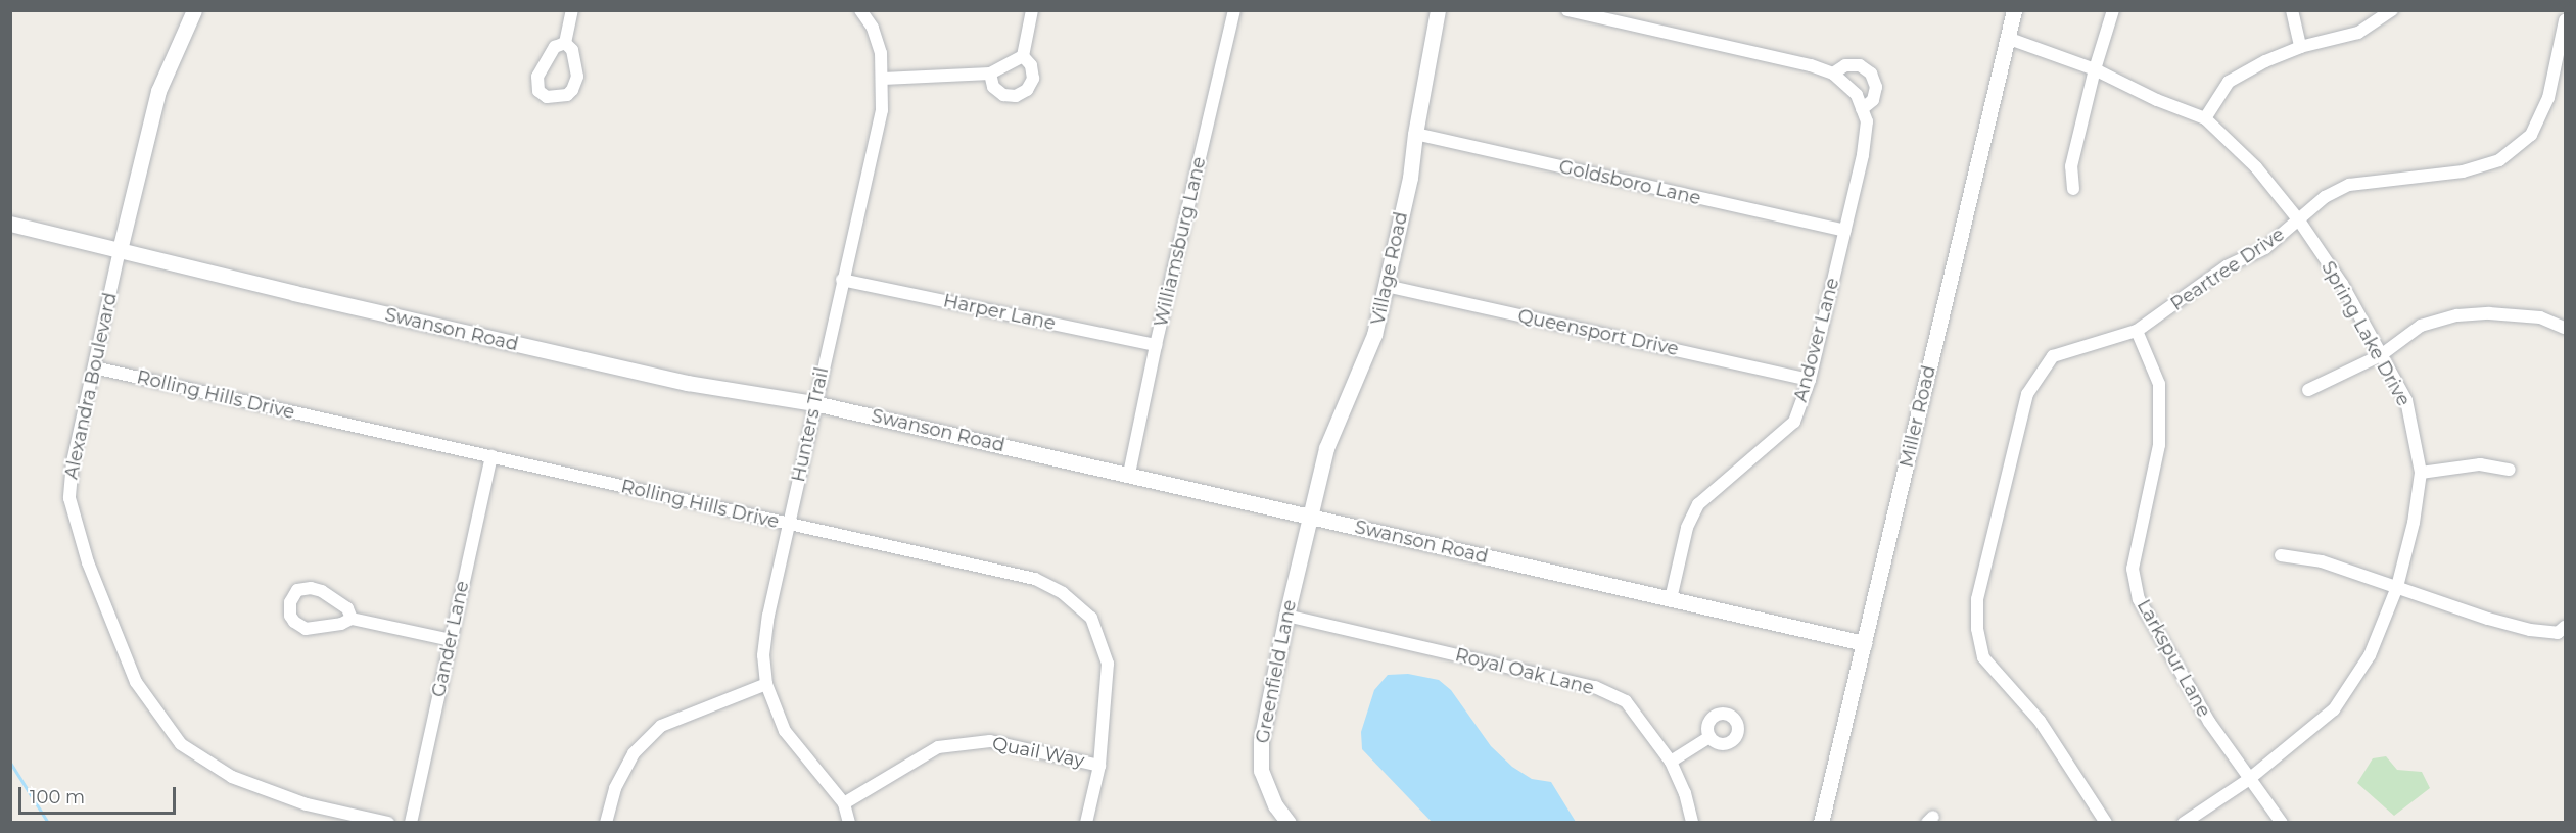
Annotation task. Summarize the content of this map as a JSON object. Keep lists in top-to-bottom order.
{
  "streets": {
    "street": [
      "Goldsboro Lane",
      "Williamsburg Lane",
      "Village Road",
      "Peartree Drive",
      "Harper Lane",
      "Swanson Road",
      "Queensport Drive",
      "Spring Lake Drive",
      "Andover Lane",
      "Alexandra Boulevard",
      "Rolling Hills Drive",
      "Miller Road",
      "Hunters Trail",
      "Gander Lane",
      "Larkspur Lane",
      "Greenfield Lane",
      "Royal Oak Lane",
      "Quail Way"
    ]
  },
  "crossings": [
    ["Goldsboro Lane", "Village Road"],
    ["Goldsboro Lane", "Andover Lane"],
    ["Williamsburg Lane", "Harper Lane"],
    ["Williamsburg Lane", "Swanson Road"],
    ["Village Road", "Swanson Road"],
    ["Village Road", "Queensport Drive"],
    ["Village Road", "Greenfield Lane"],
    ["Peartree Drive", "Spring Lake Drive"],
    ["Peartree Drive", "Larkspur Lane"],
    ["Harper Lane", "Hunters Trail"],
    ["Swanson Road", "Andover Lane"],
    ["Swanson Road", "Alexandra Boulevard"],
    ["Swanson Road", "Miller Road"],
    ["Swanson Road", "Hunters Trail"],
    ["Swanson Road", "Greenfield Lane"],
    ["Queensport Drive", "Andover Lane"],
    ["Spring Lake Drive", "Miller Road"],
    ["Spring Lake Drive", "Larkspur Lane"],
    ["Alexandra Boulevard", "Rolling Hills Drive"],
    ["Rolling Hills Drive", "Hunters Trail"],
    ["Rolling Hills Drive", "Gander Lane"],
    ["Rolling Hills Drive", "Quail Way"],
    ["Hunters Trail", "Quail Way"],
    ["Greenfield Lane", "Royal Oak Lane"]
  ],
  "scale_bar": "100 m"
}
